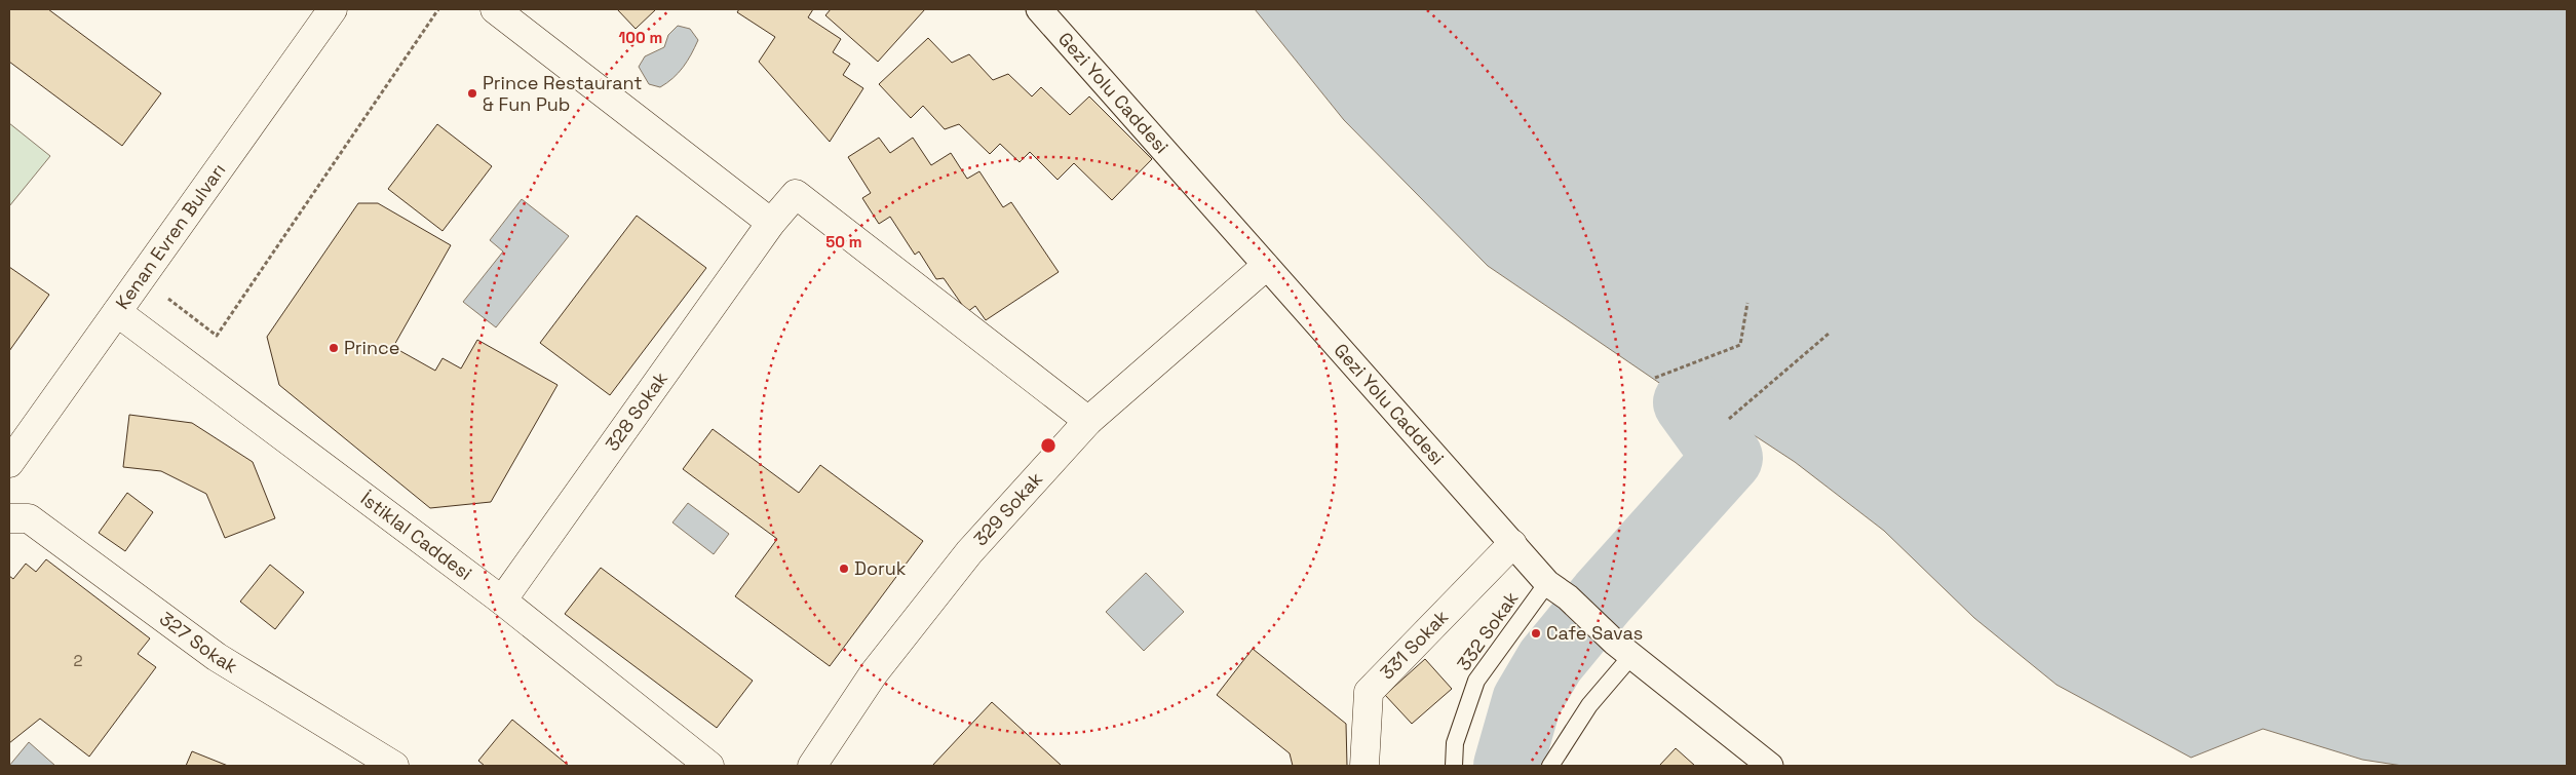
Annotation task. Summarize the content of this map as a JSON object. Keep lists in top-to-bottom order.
{
  "streets": {
    "street": [
      "Gezi Yolu Caddesi",
      "Kenan Evren Bulvarı",
      "328 Sokak",
      "329 Sokak",
      "İstiklal Caddesi",
      "327 Sokak",
      "331 Sokak"
    ],
    "lane": ["332 Sokak"]
  },
  "crossings": [
    ["Gezi Yolu Caddesi", "329 Sokak"],
    ["Gezi Yolu Caddesi", "332 Sokak"],
    ["Gezi Yolu Caddesi", "331 Sokak"],
    ["Kenan Evren Bulvarı", "İstiklal Caddesi"],
    ["328 Sokak", "329 Sokak"],
    ["328 Sokak", "İstiklal Caddesi"]
  ],
  "places": [
    "Prince Restaurant & Fun Pub",
    "Prince",
    "Doruk",
    "Cafe Savas"
  ],
  "house_numbers": ["2"],
  "rings": ["100 m", "50 m"]
}
